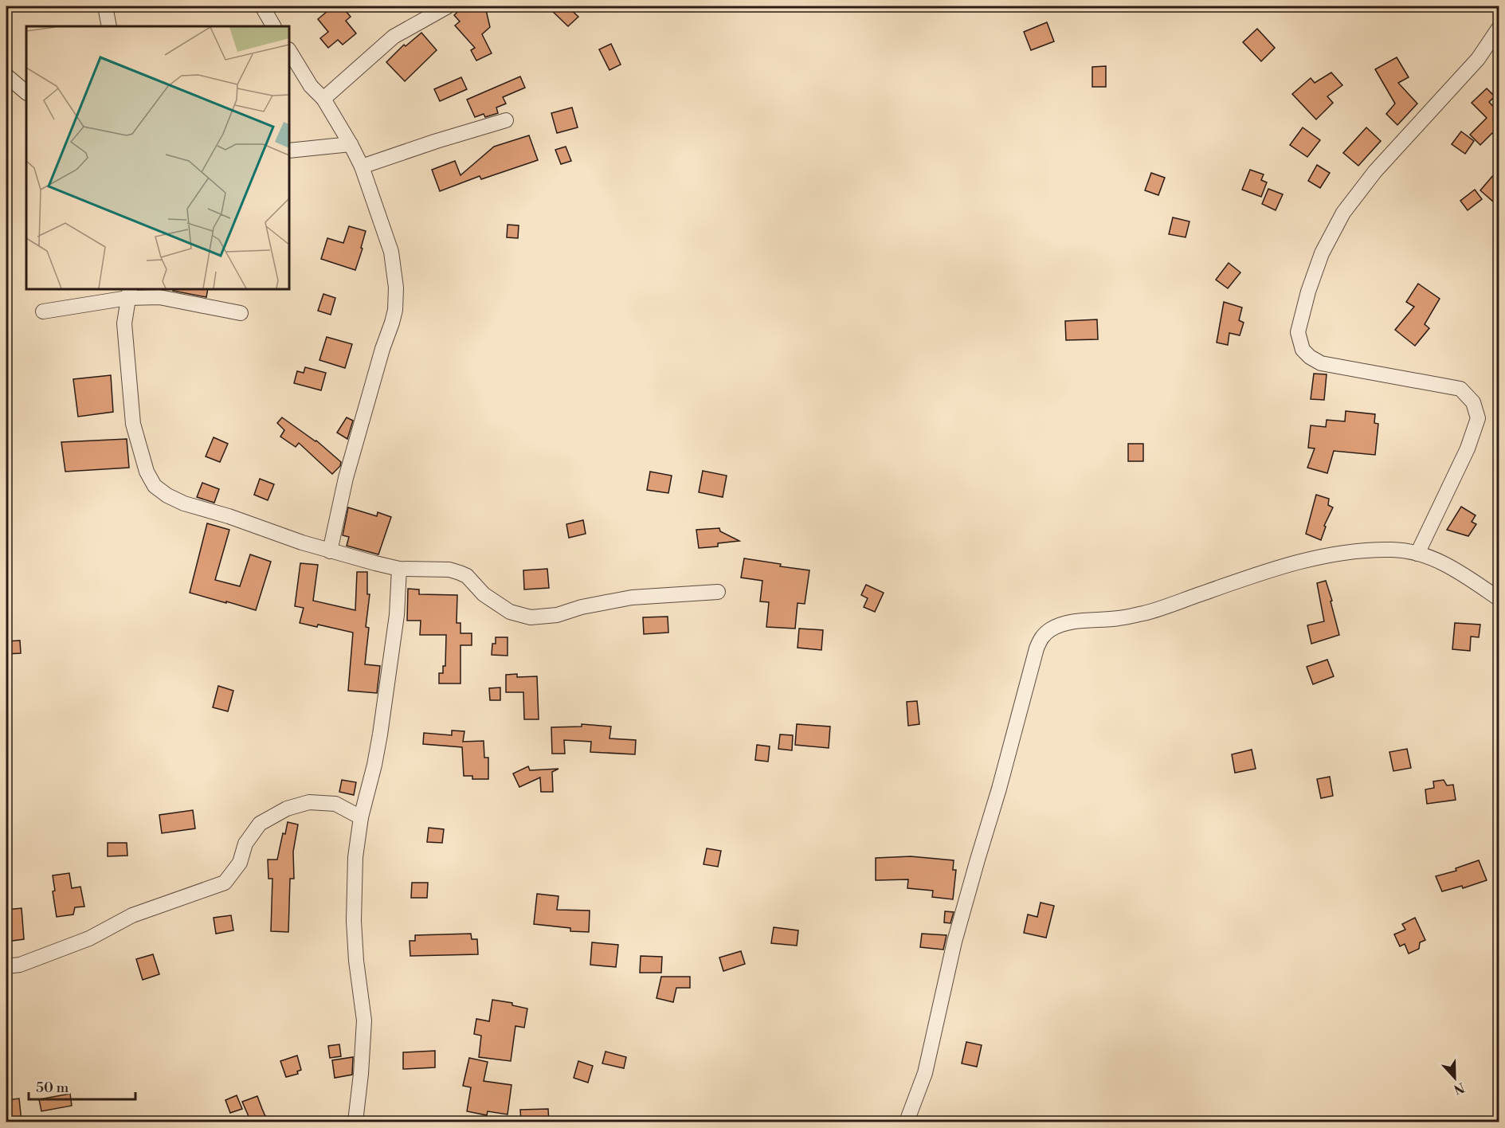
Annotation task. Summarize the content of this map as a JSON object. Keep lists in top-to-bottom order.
{
  "scale_bar": "50 m",
  "north": "bottom"
}
